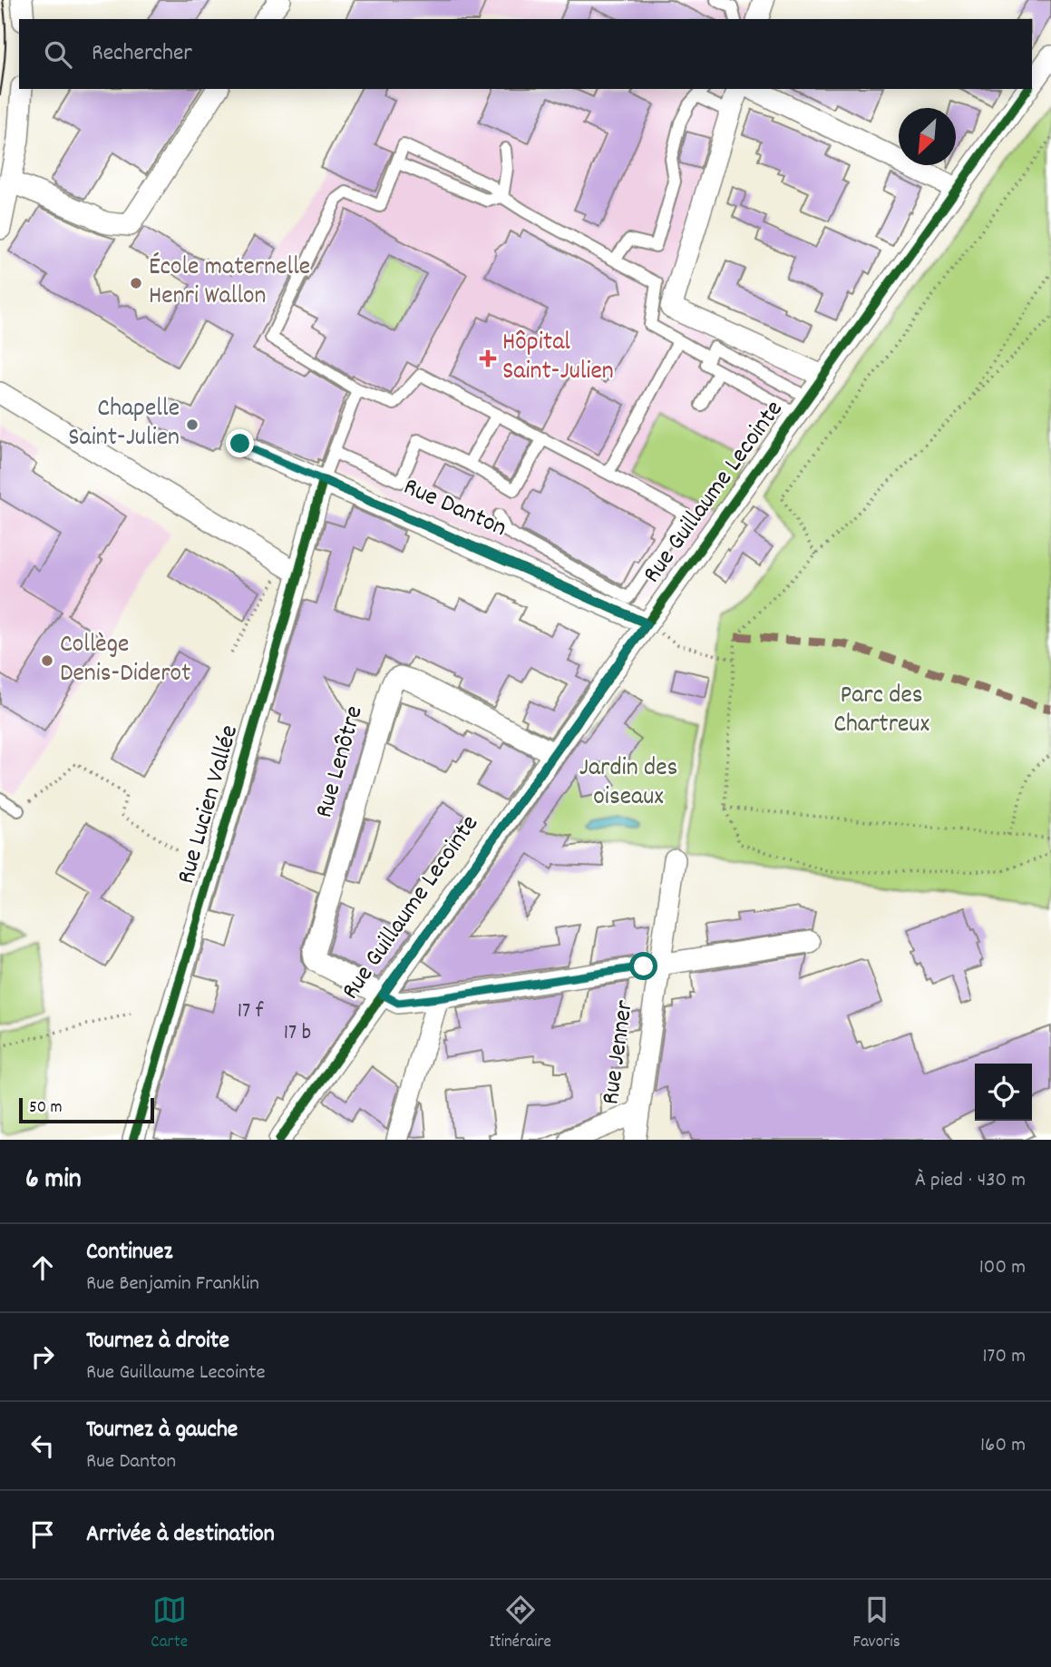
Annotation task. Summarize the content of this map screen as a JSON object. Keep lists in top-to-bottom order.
{
  "streets": {
    "street": [
      "Rue Guillaume Lecointe",
      "Rue Danton",
      "Rue Lenôtre",
      "Rue Lucien Vallée",
      "Rue Jenner"
    ]
  },
  "crossings": [
    ["Rue Guillaume Lecointe", "Rue Danton"],
    ["Rue Guillaume Lecointe", "Rue Lenôtre"],
    ["Rue Danton", "Rue Lucien Vallée"]
  ],
  "parks": ["Parc des Chartreux", "Jardin des oiseaux"],
  "places": {
    "other": ["École maternelle Henri Wallon", "Chapelle Saint-Julien", "Collège Denis-Diderot"],
    "health": ["Hôpital Saint-Julien"]
  },
  "house_numbers": ["17 f", "17 b"],
  "scale_bar": "50 m",
  "north": "bottom left",
  "page": {
    "search": "Rechercher",
    "scale": "50 m",
    "heading": ["6 min", "À pied · 430 m"],
    "list": [
      ["Continuez", "Rue Benjamin Franklin", "100 m"],
      ["Tournez à droite", "Rue Guillaume Lecointe", "170 m"],
      ["Tournez à gauche", "Rue Danton", "160 m"],
      "Arrivée à destination"
    ],
    "nav": ["Carte", "Itinéraire", "Favoris"]
  }
}
